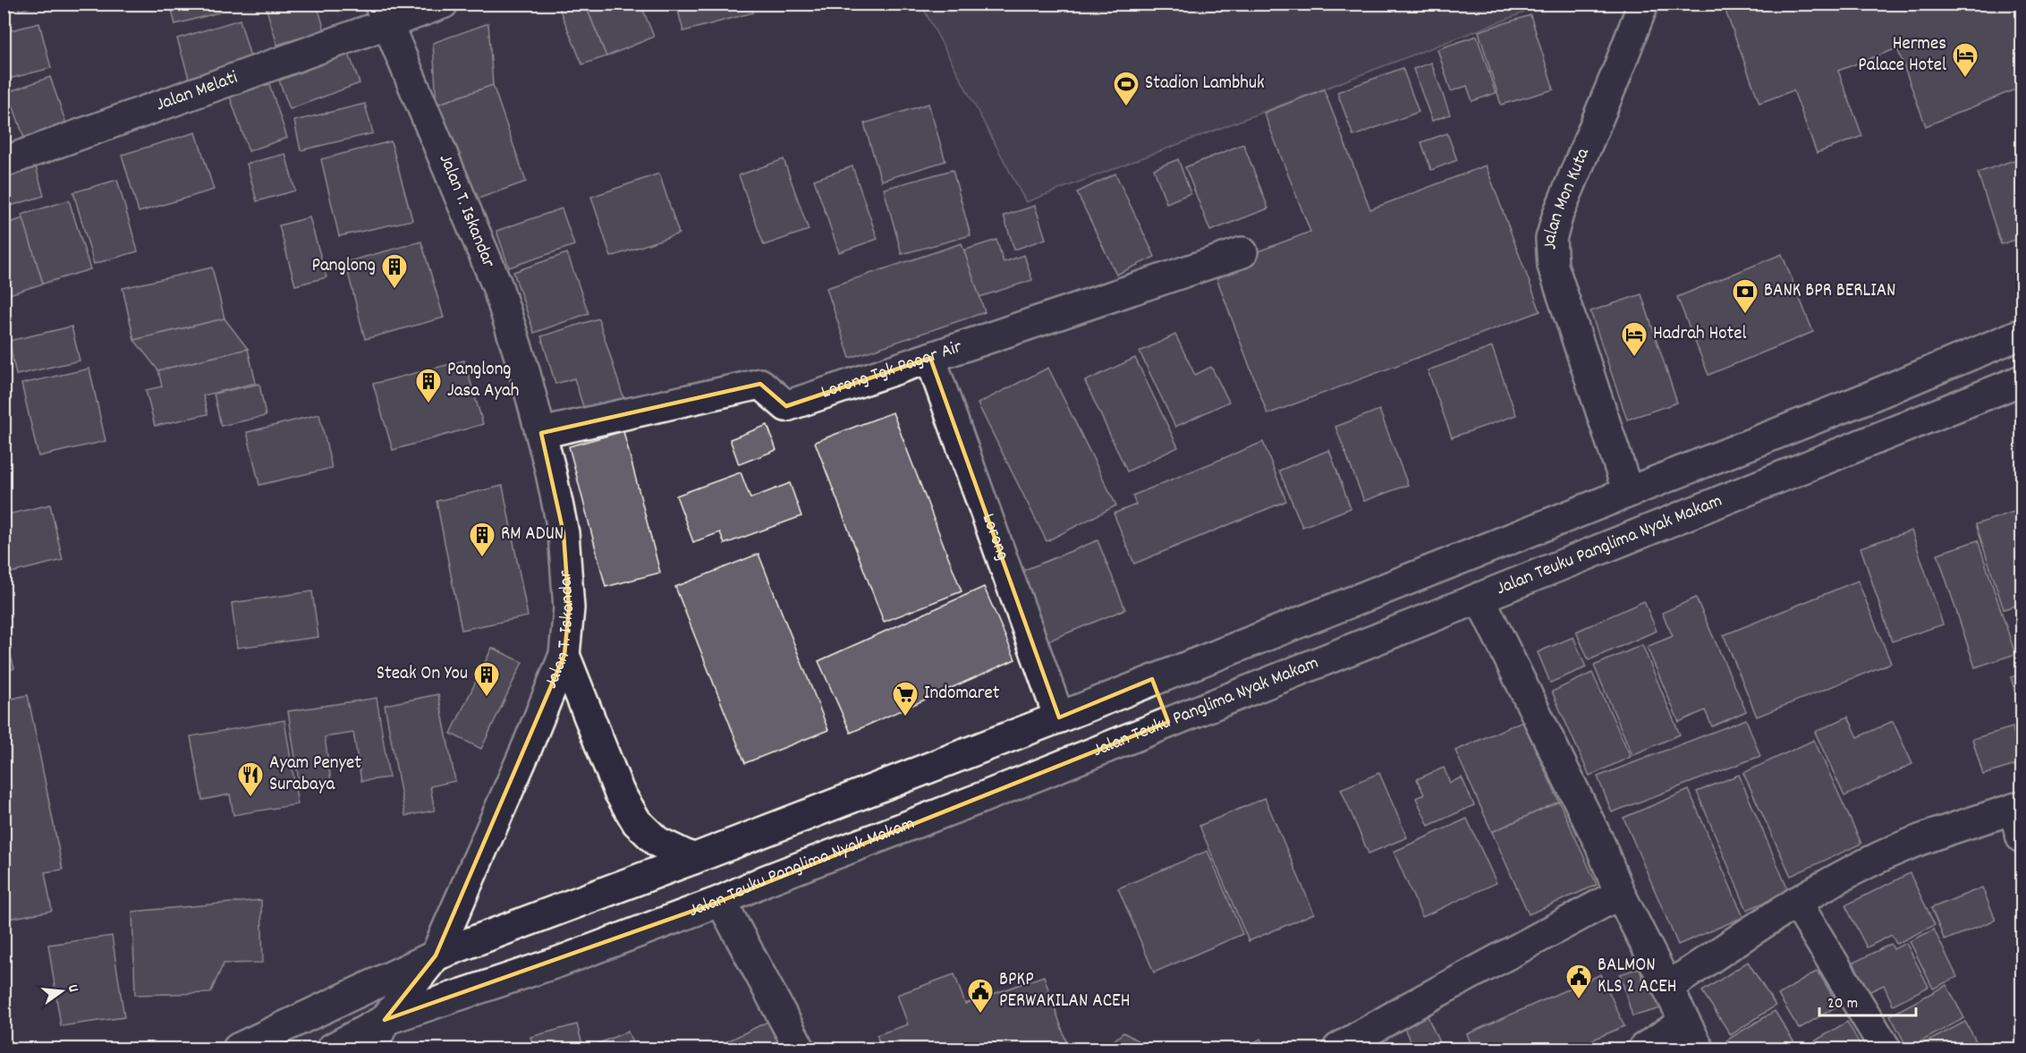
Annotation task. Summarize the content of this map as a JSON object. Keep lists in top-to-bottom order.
{
  "streets": {
    "street": [
      "Jalan Melati",
      "Jalan Mon Kuta",
      "Jalan T. Iskandar",
      "Lorong Tgk Pagar Air",
      "Lorong",
      "Jalan Teuku Panglima Nyak Makam"
    ]
  },
  "crossings": [
    ["Jalan Melati", "Jalan T. Iskandar"],
    ["Jalan T. Iskandar", "Lorong Tgk Pagar Air"],
    ["Jalan T. Iskandar", "Jalan Teuku Panglima Nyak Makam"],
    ["Lorong Tgk Pagar Air", "Lorong"]
  ],
  "places": {
    "hotel": ["Hermes Palace Hotel", "Hadrah Hotel"],
    "sports": ["Stadion Lambhuk"],
    "building": [
      "Panglong",
      "Panglong Jasa Ayah",
      "RM ADUN",
      "Steak On You"
    ],
    "bank": ["BANK BPR BERLIAN"],
    "supermarket": ["Indomaret"],
    "restaurant": ["Ayam Penyet Surabaya"],
    "public building": ["BALMON KLS 2 ACEH", "BPKP PERWAKILAN ACEH"]
  },
  "scale_bar": "20 m",
  "north": "right"
}
